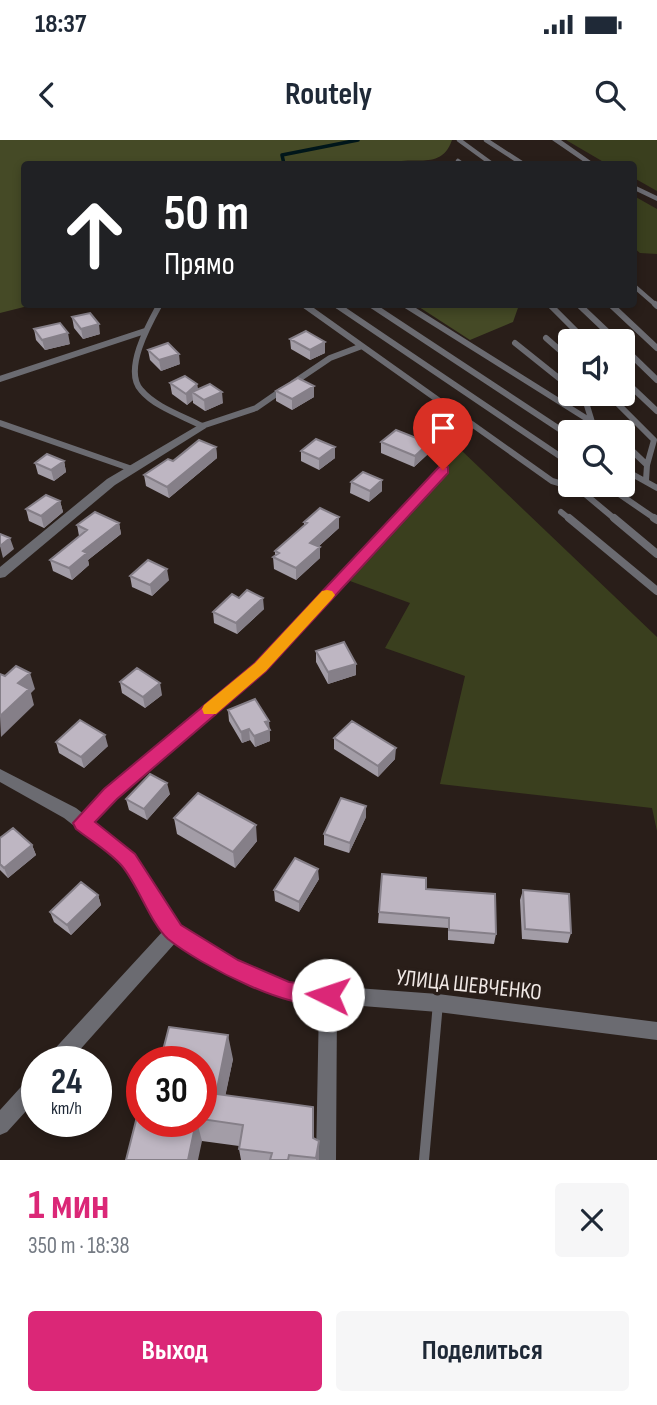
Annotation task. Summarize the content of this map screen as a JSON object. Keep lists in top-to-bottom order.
{
  "streets": {
    "street": ["УЛИЦА ШЕВЧЕНКО"]
  },
  "page": {
    "status": "18:37",
    "header": "Routely",
    "turn": ["50 m", "Прямо"],
    "speed": "24 km/h",
    "limit": "30",
    "heading": ["1 мин", "350 m · 18:38"],
    "buttons": ["Выход", "Поделиться"]
  }
}
